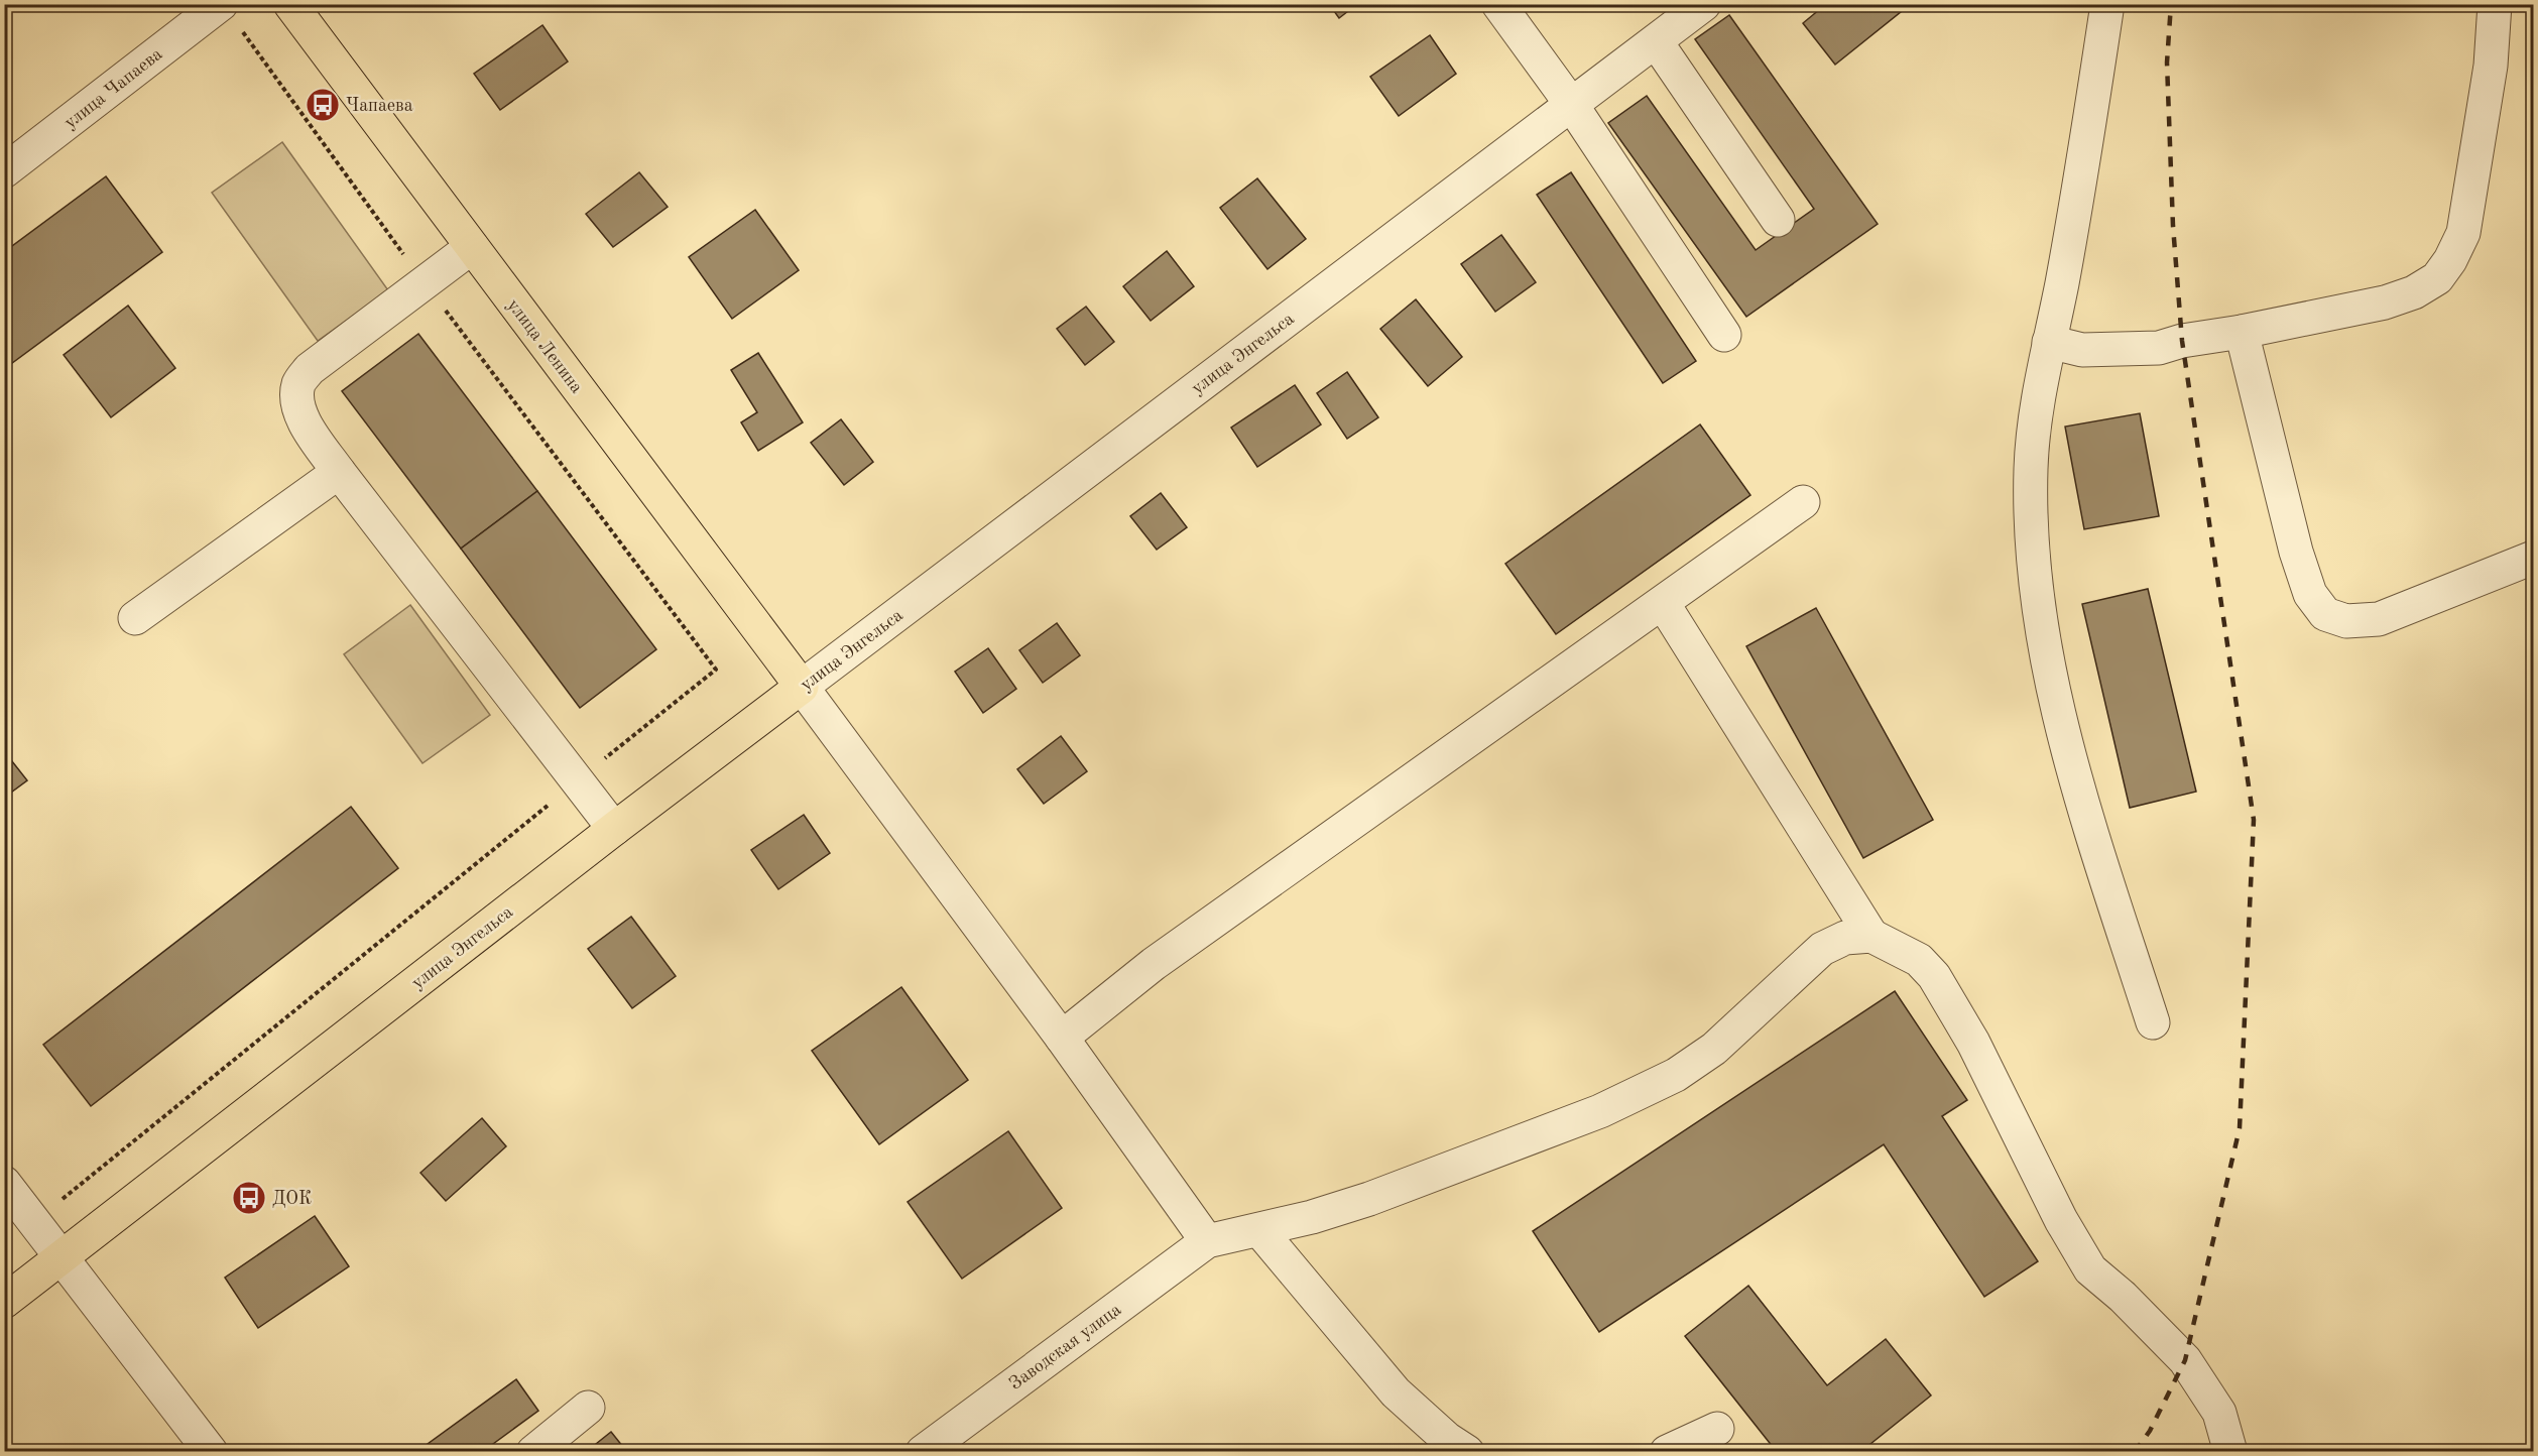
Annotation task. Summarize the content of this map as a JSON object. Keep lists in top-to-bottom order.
{
  "streets": {
    "main road": ["улица Ленина", "улица Энгельса"],
    "street": ["улица Чапаева", "Заводская улица"]
  },
  "crossings": [
    ["улица Ленина", "улица Энгельса"]
  ],
  "places": {
    "bus stop": ["Чапаева", "ДОК"]
  }
}
